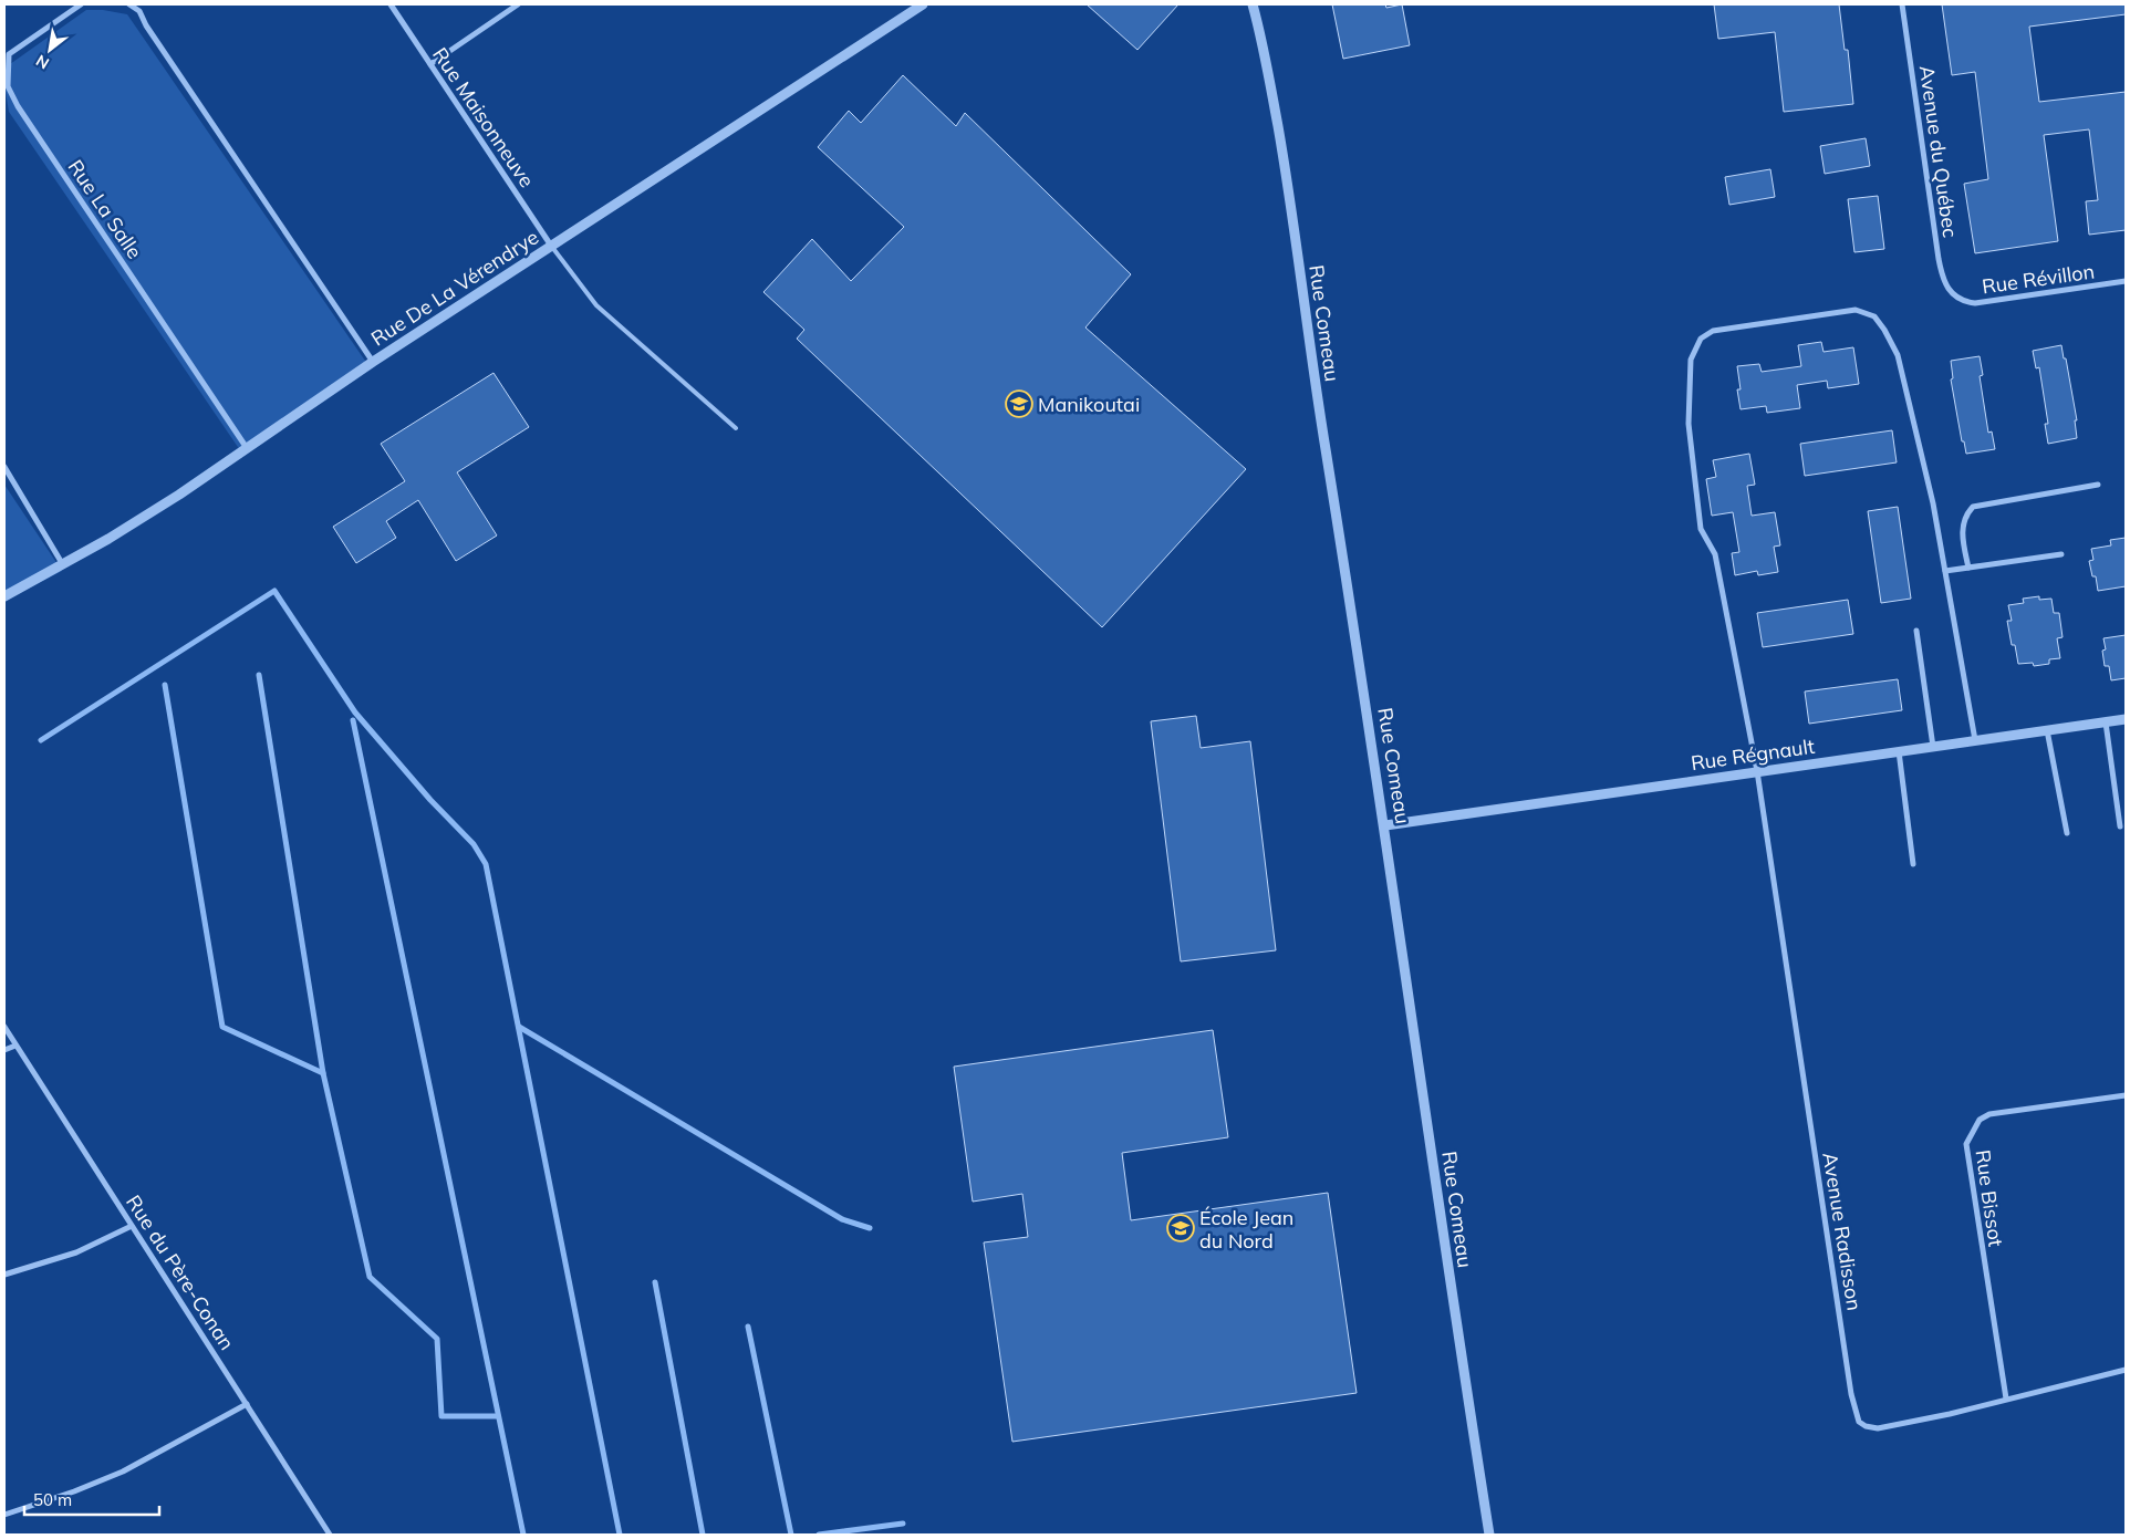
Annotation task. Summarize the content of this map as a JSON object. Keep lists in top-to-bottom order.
{
  "streets": {
    "street": [
      "Rue Maisonneuve",
      "Avenue du Québec",
      "Rue La Salle",
      "Rue Révillon",
      "Rue De La Vérendrye",
      "Rue Comeau",
      "Rue Régnault",
      "Rue Bissot",
      "Avenue Radisson",
      "Rue du Père-Conan"
    ]
  },
  "crossings": [
    ["Rue Maisonneuve", "Rue De La Vérendrye"],
    ["Avenue du Québec", "Rue Révillon"],
    ["Rue La Salle", "Rue De La Vérendrye"],
    ["Rue Comeau", "Rue Régnault"],
    ["Rue Régnault", "Avenue Radisson"],
    ["Rue Bissot", "Avenue Radisson"]
  ],
  "places": {
    "school or university": ["Manikoutai", "École Jean du Nord"]
  },
  "scale_bar": "50 m",
  "north": "bottom left"
}
